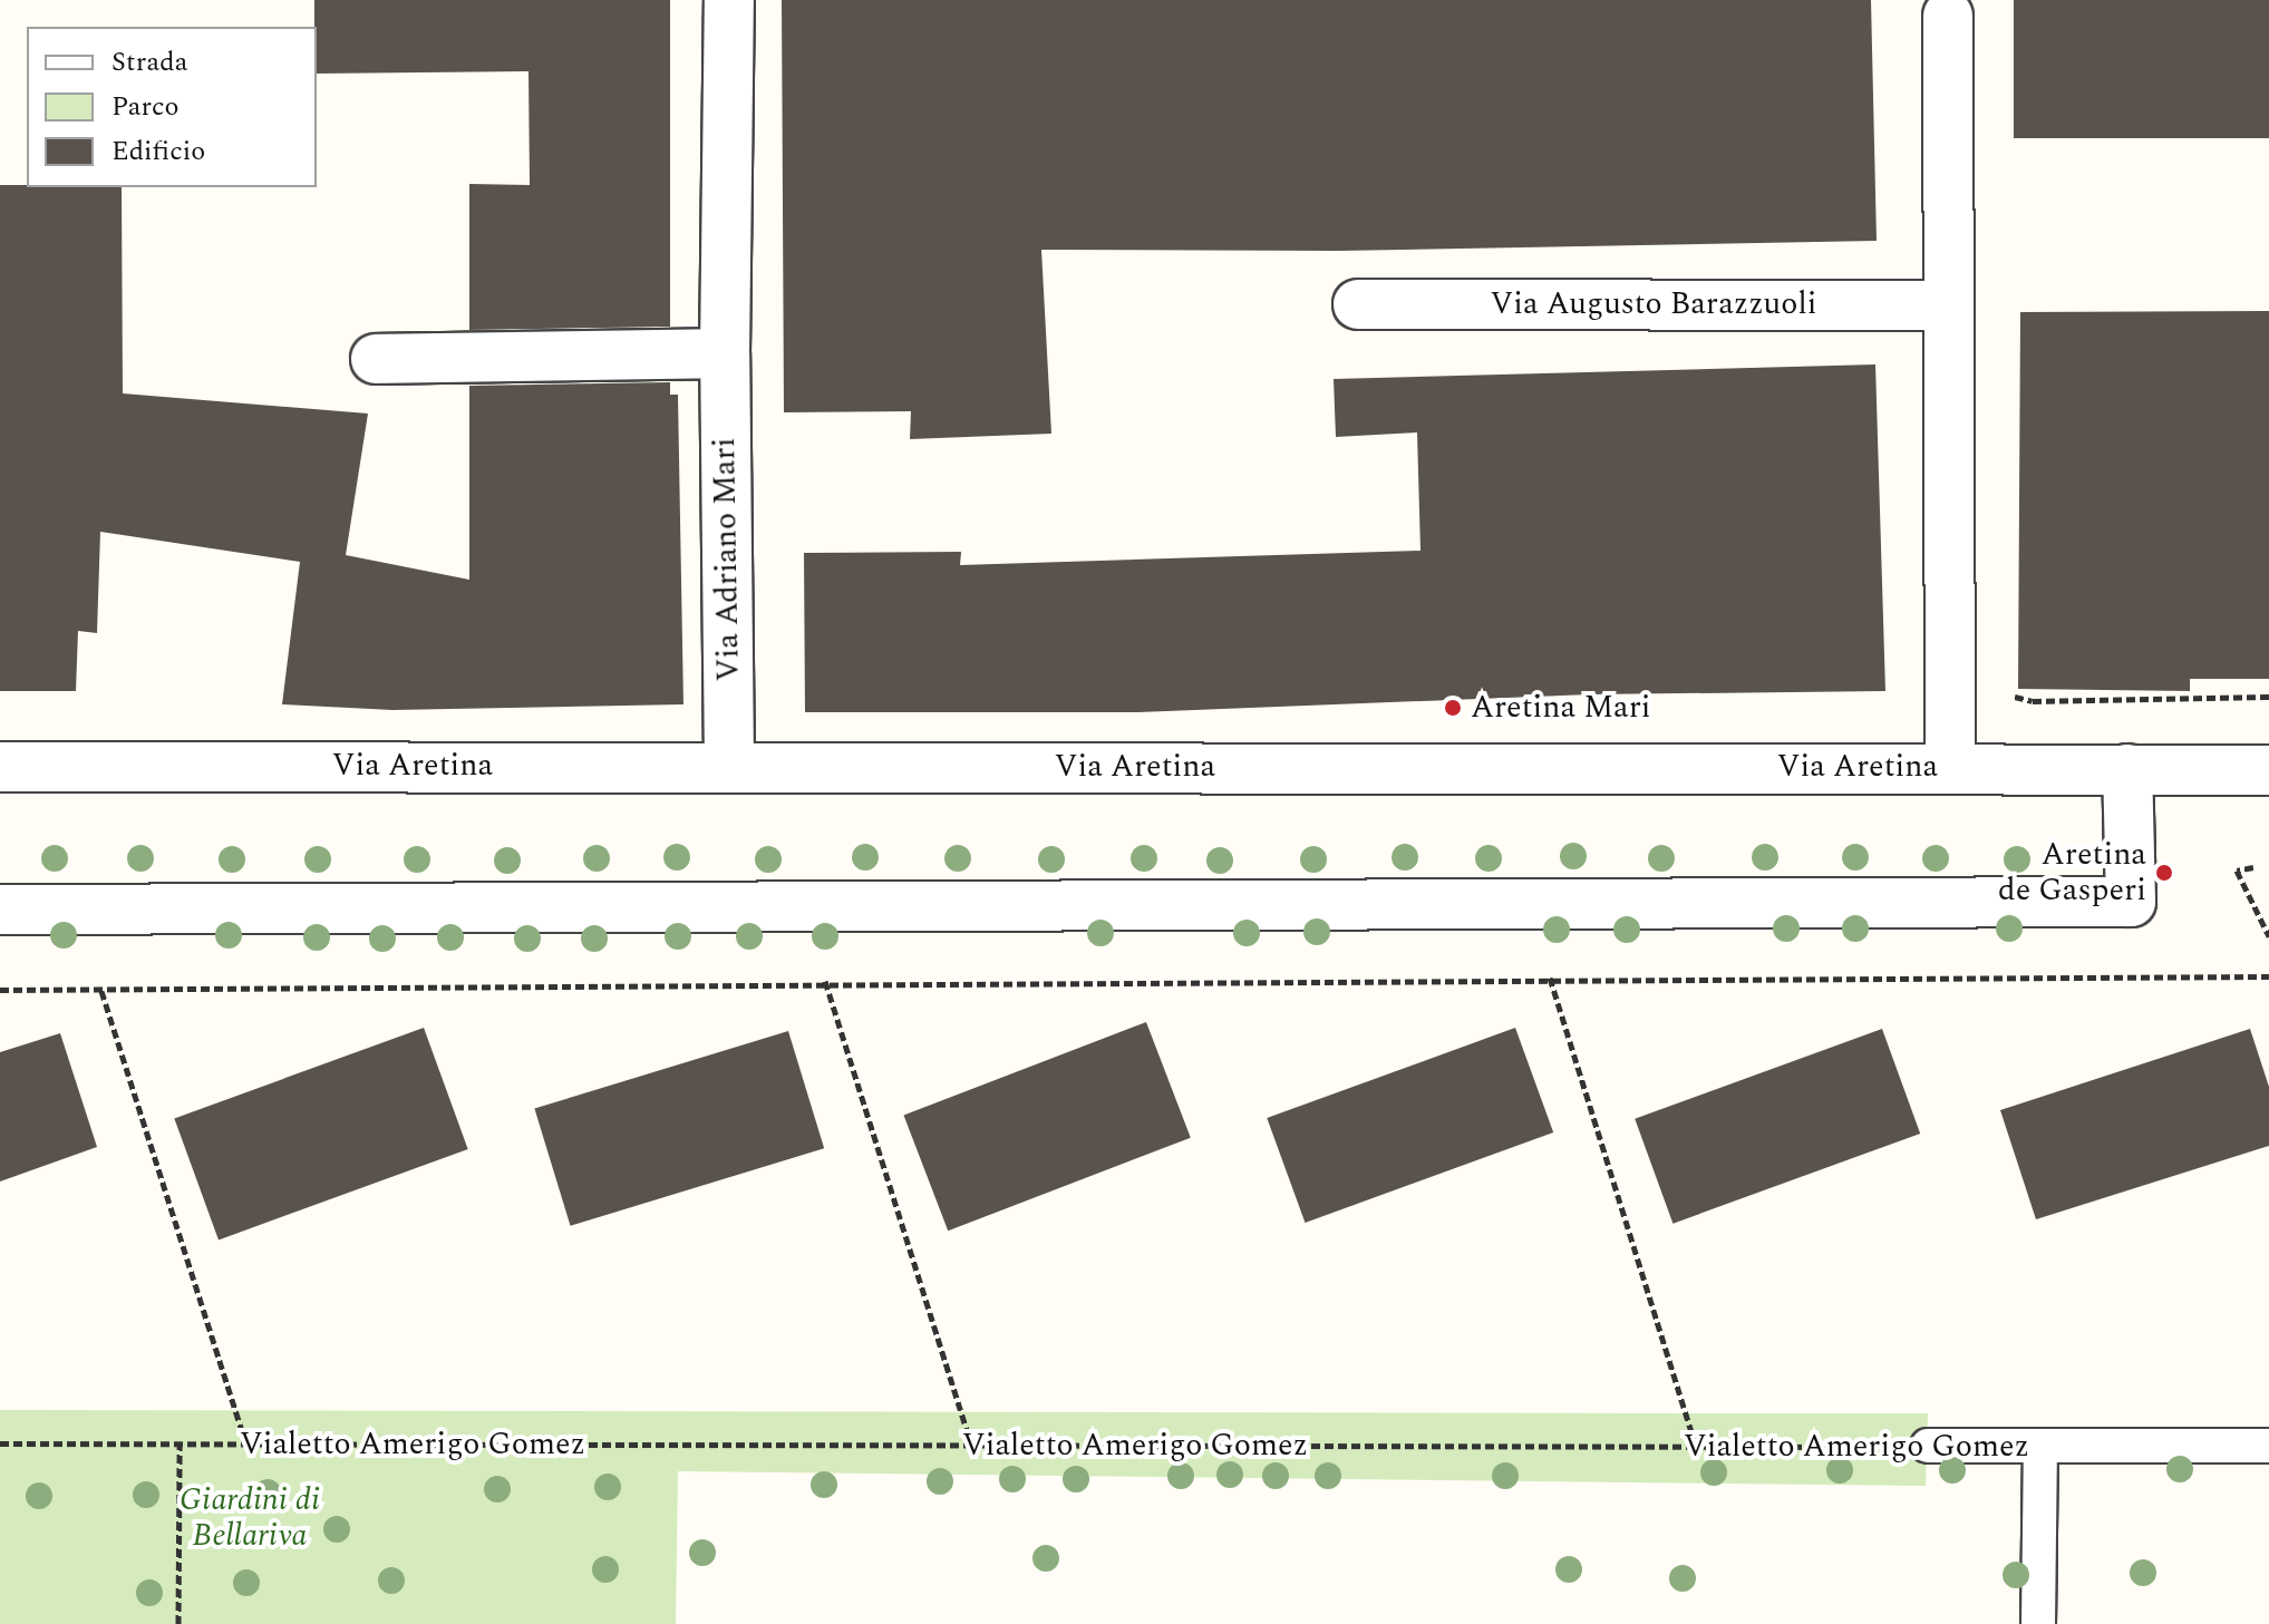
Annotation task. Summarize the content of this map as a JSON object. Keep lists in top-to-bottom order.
{
  "streets": {
    "street": ["Via Augusto Barazzuoli", "Via Adriano Mari", "Via Aretina"],
    "lane": ["Vialetto Amerigo Gomez"]
  },
  "crossings": [
    ["Via Adriano Mari", "Via Aretina"]
  ],
  "parks": ["Giardini di Bellariva"],
  "places": ["Aretina Mari", "Aretina de Gasperi"],
  "legend": ["Strada", "Parco", "Edificio"]
}
